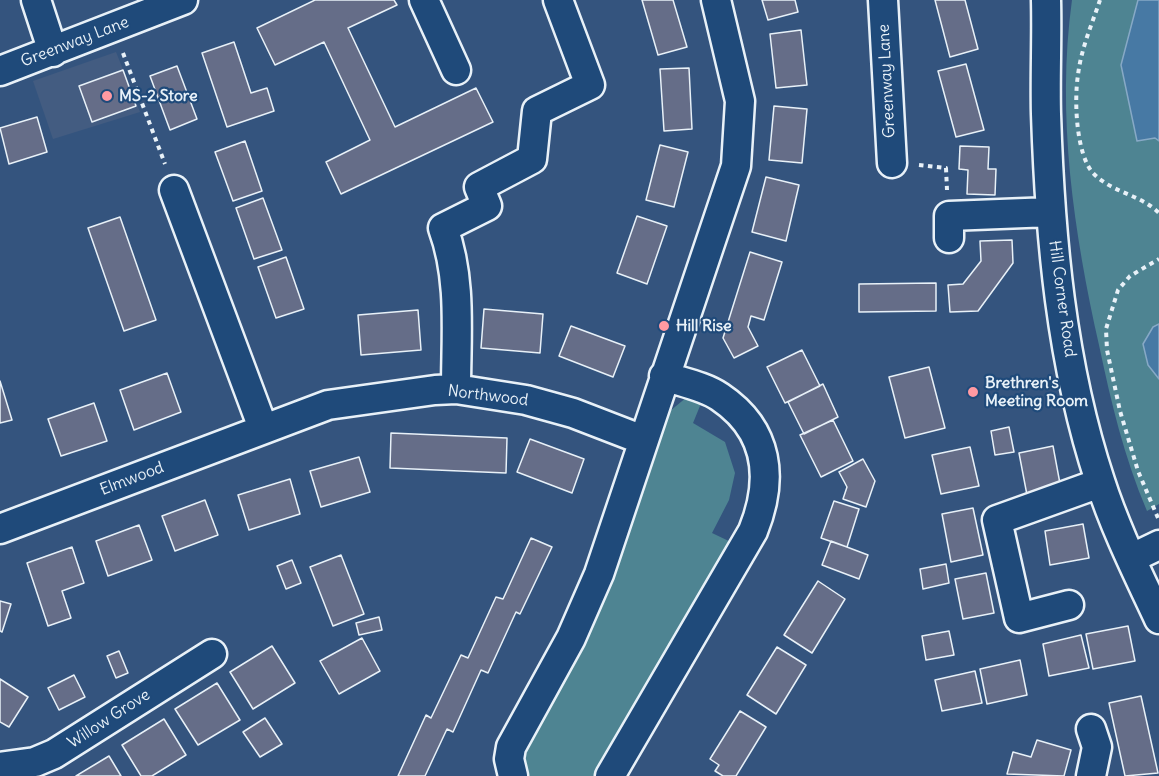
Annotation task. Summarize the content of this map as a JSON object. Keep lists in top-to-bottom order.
{
  "streets": {
    "street": [
      "Greenway Lane",
      "Hill Corner Road",
      "Northwood",
      "Elmwood",
      "Willow Grove"
    ]
  },
  "crossings": [
    ["Northwood", "Elmwood"]
  ],
  "places": ["MS-2 Store", "Hill Rise", "Brethren's Meeting Room"]
}
